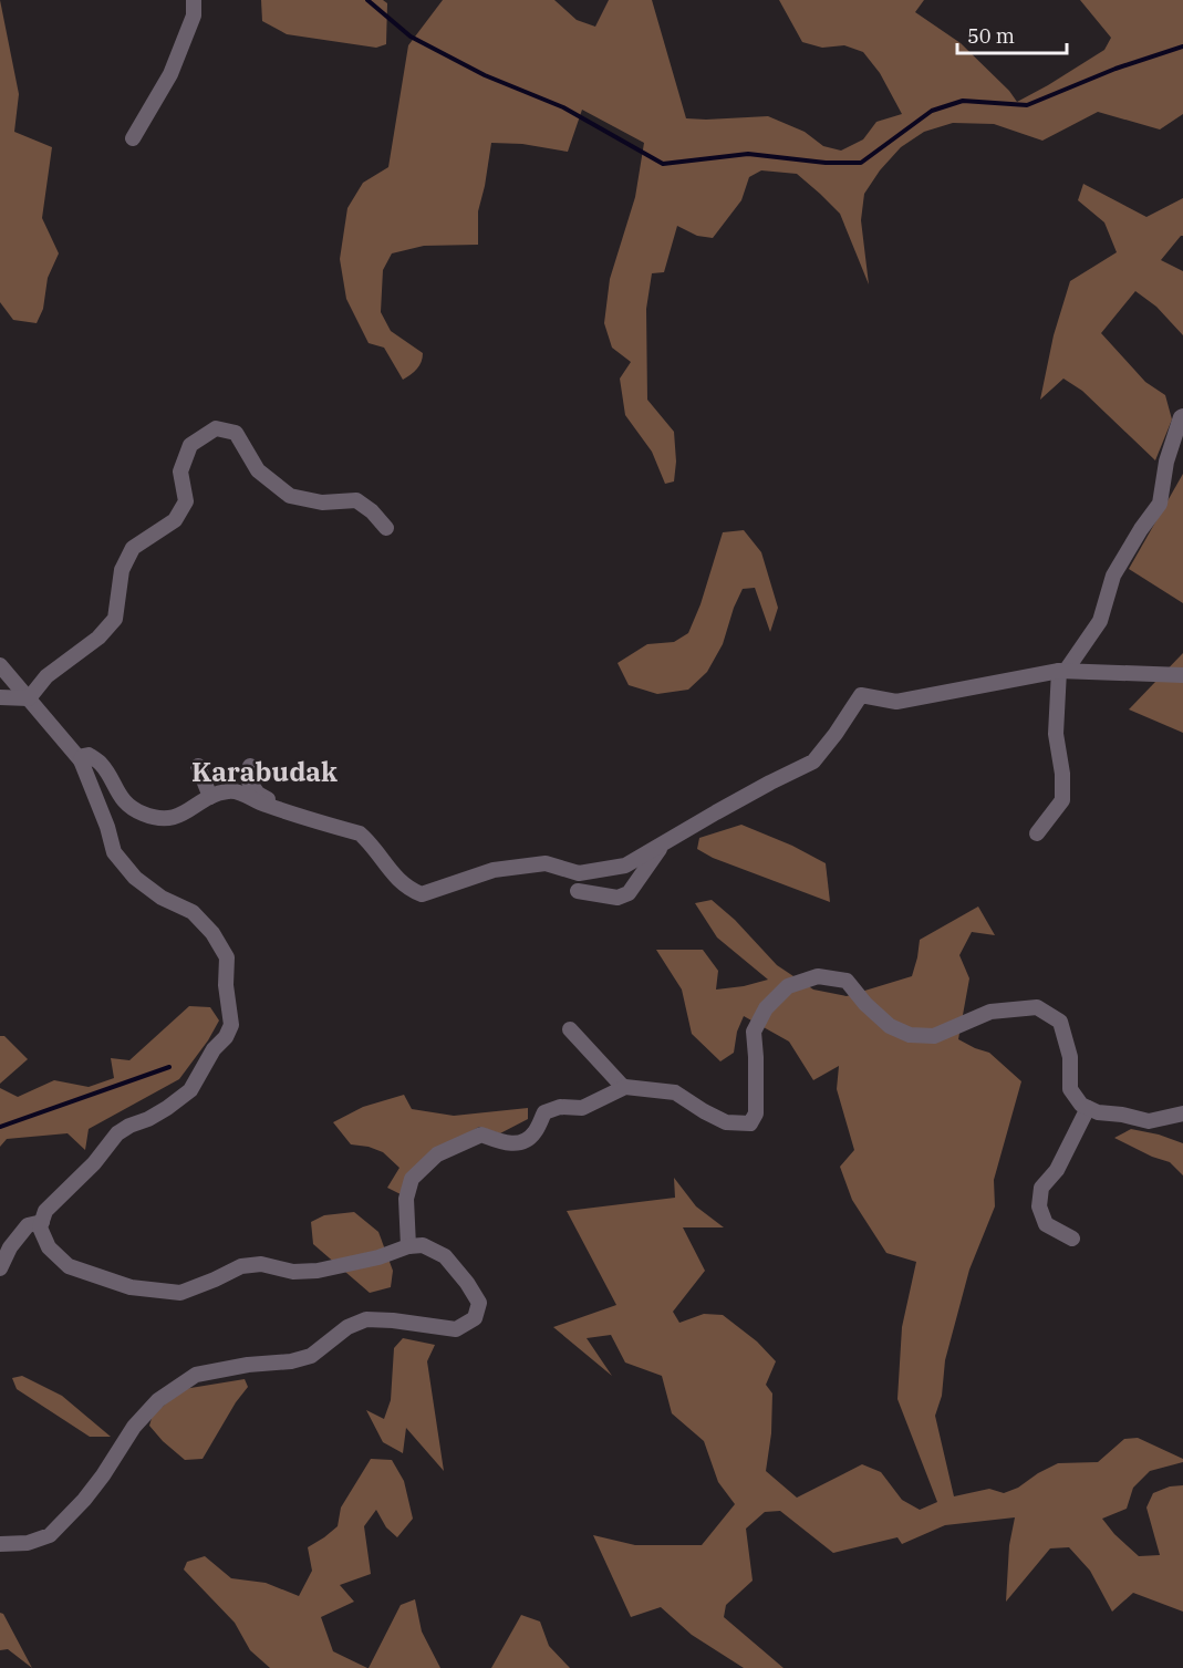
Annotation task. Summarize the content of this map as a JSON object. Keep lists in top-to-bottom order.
{
  "districts": ["Karabudak"],
  "scale_bar": "50 m"
}
